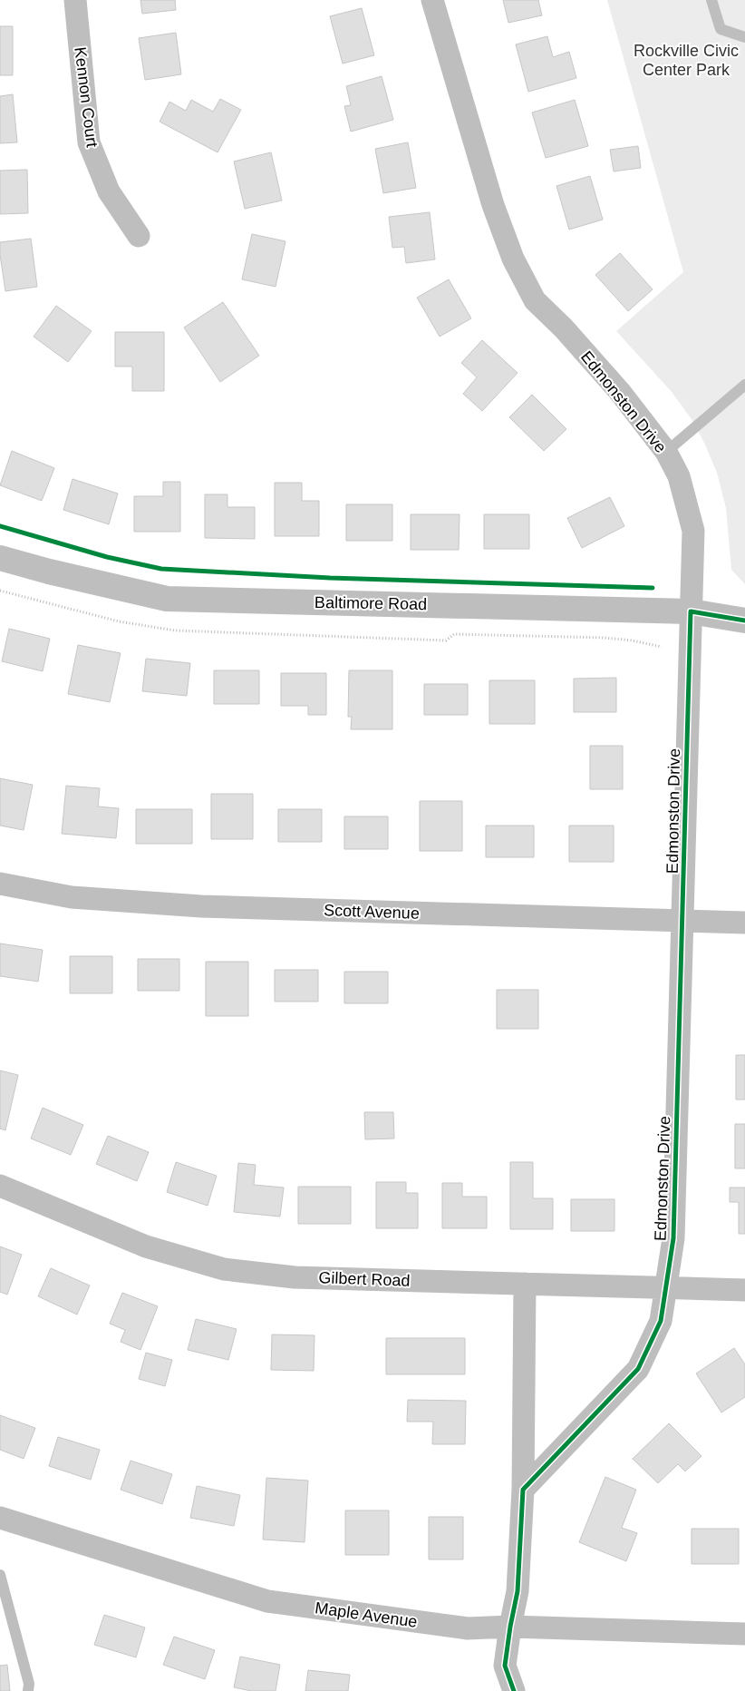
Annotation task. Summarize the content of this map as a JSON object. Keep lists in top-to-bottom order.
{
  "streets": {
    "street": [
      "Kennon Court",
      "Edmonston Drive",
      "Baltimore Road",
      "Scott Avenue",
      "Gilbert Road",
      "Maple Avenue"
    ]
  },
  "crossings": [
    ["Edmonston Drive", "Baltimore Road"],
    ["Edmonston Drive", "Scott Avenue"],
    ["Edmonston Drive", "Gilbert Road"]
  ],
  "parks": ["Rockville Civic Center Park"]
}
